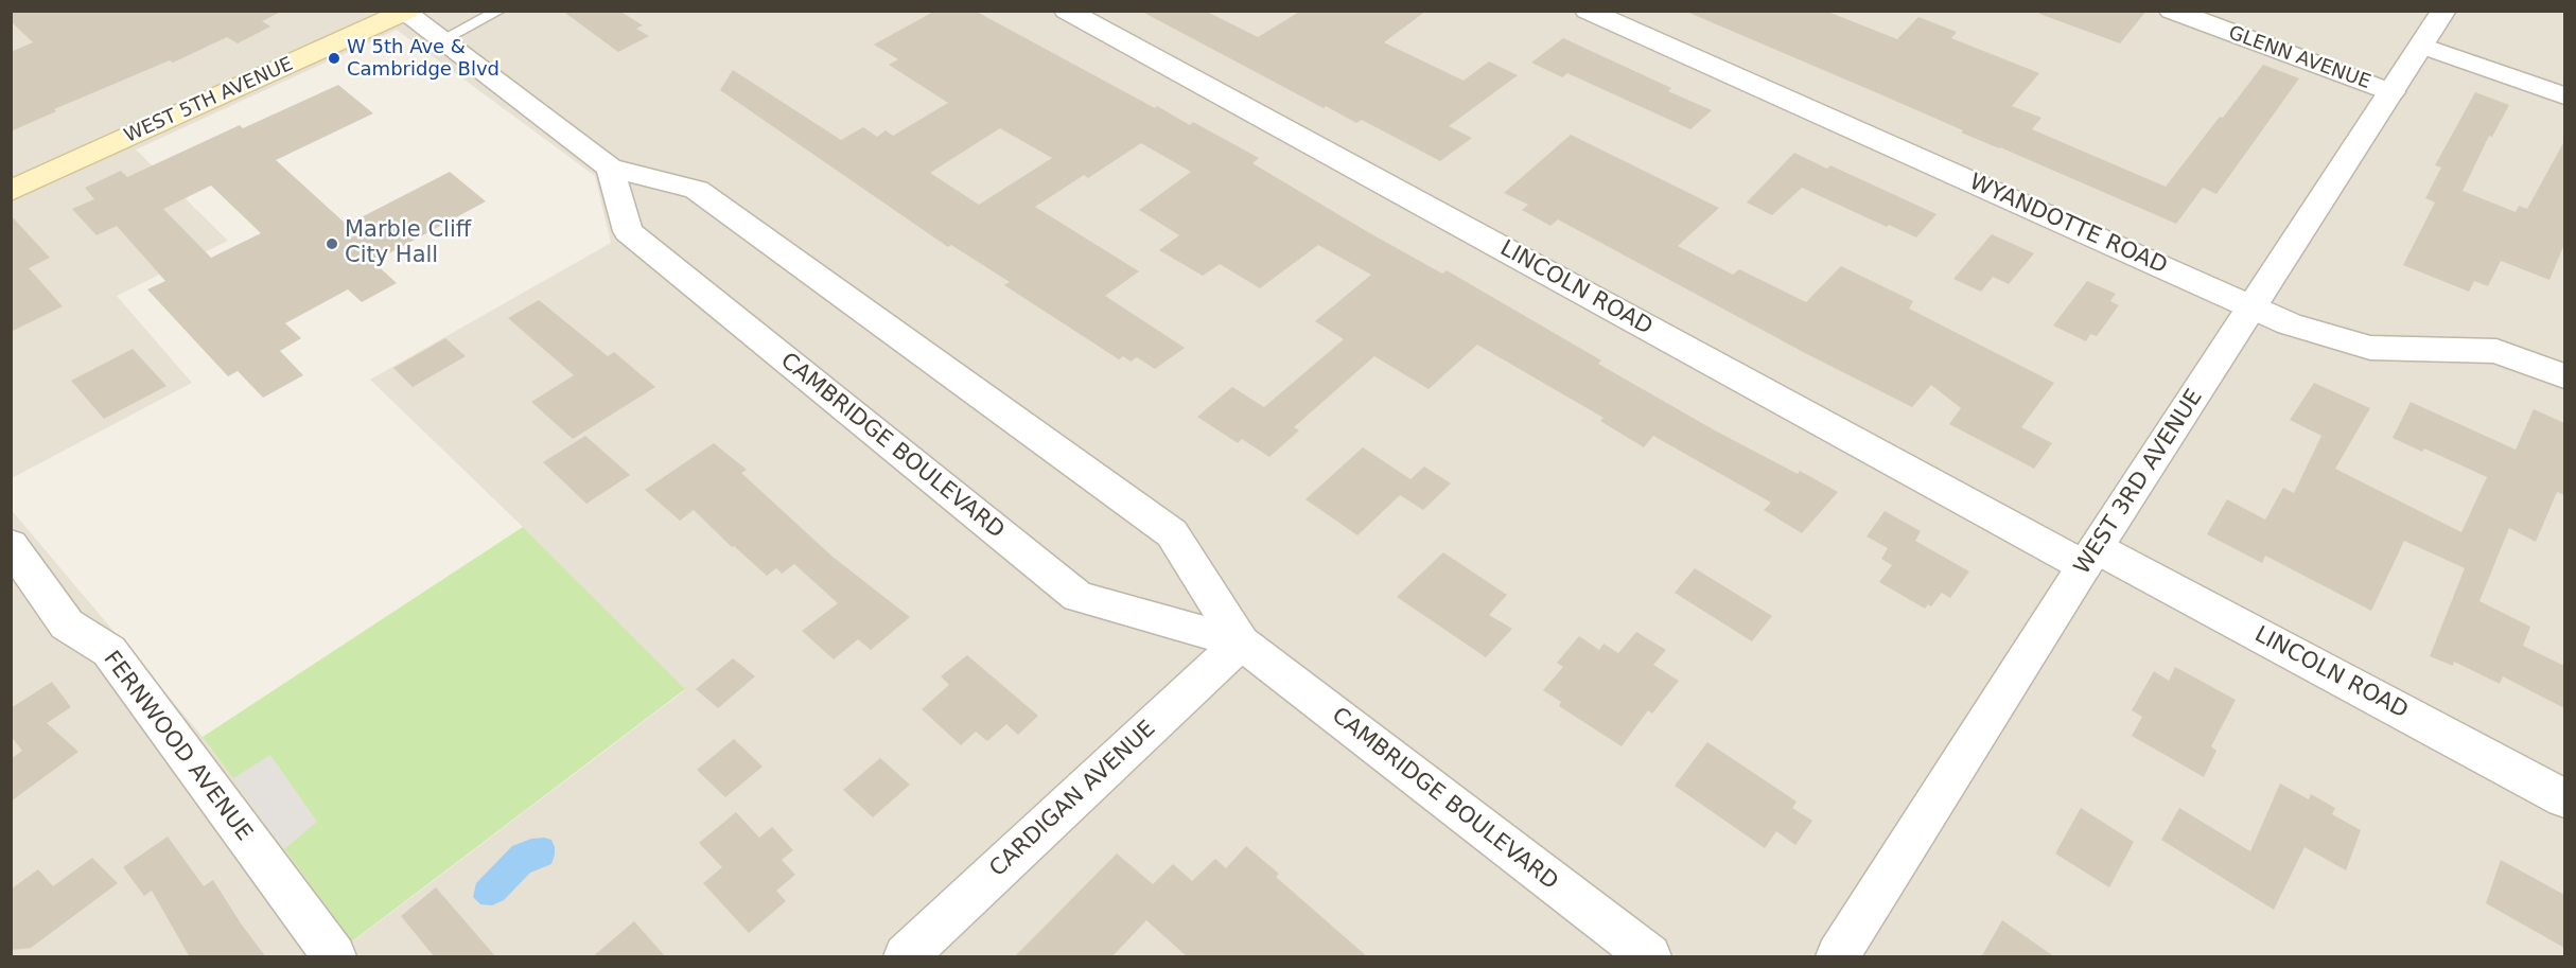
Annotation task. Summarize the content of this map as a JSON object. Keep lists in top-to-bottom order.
{
  "streets": {
    "main road": ["WEST 5TH AVENUE"],
    "street": [
      "GLENN AVENUE",
      "WYANDOTTE ROAD",
      "LINCOLN ROAD",
      "CAMBRIDGE BOULEVARD",
      "WEST 3RD AVENUE",
      "FERNWOOD AVENUE",
      "CARDIGAN AVENUE"
    ]
  },
  "crossings": [
    ["GLENN AVENUE", "WEST 3RD AVENUE"],
    ["WEST 5TH AVENUE", "CAMBRIDGE BOULEVARD"],
    ["WYANDOTTE ROAD", "WEST 3RD AVENUE"],
    ["LINCOLN ROAD", "WEST 3RD AVENUE"],
    ["CAMBRIDGE BOULEVARD", "CARDIGAN AVENUE"]
  ],
  "places": ["W 5th Ave & Cambridge Blvd", "Marble Cliff City Hall"]
}
